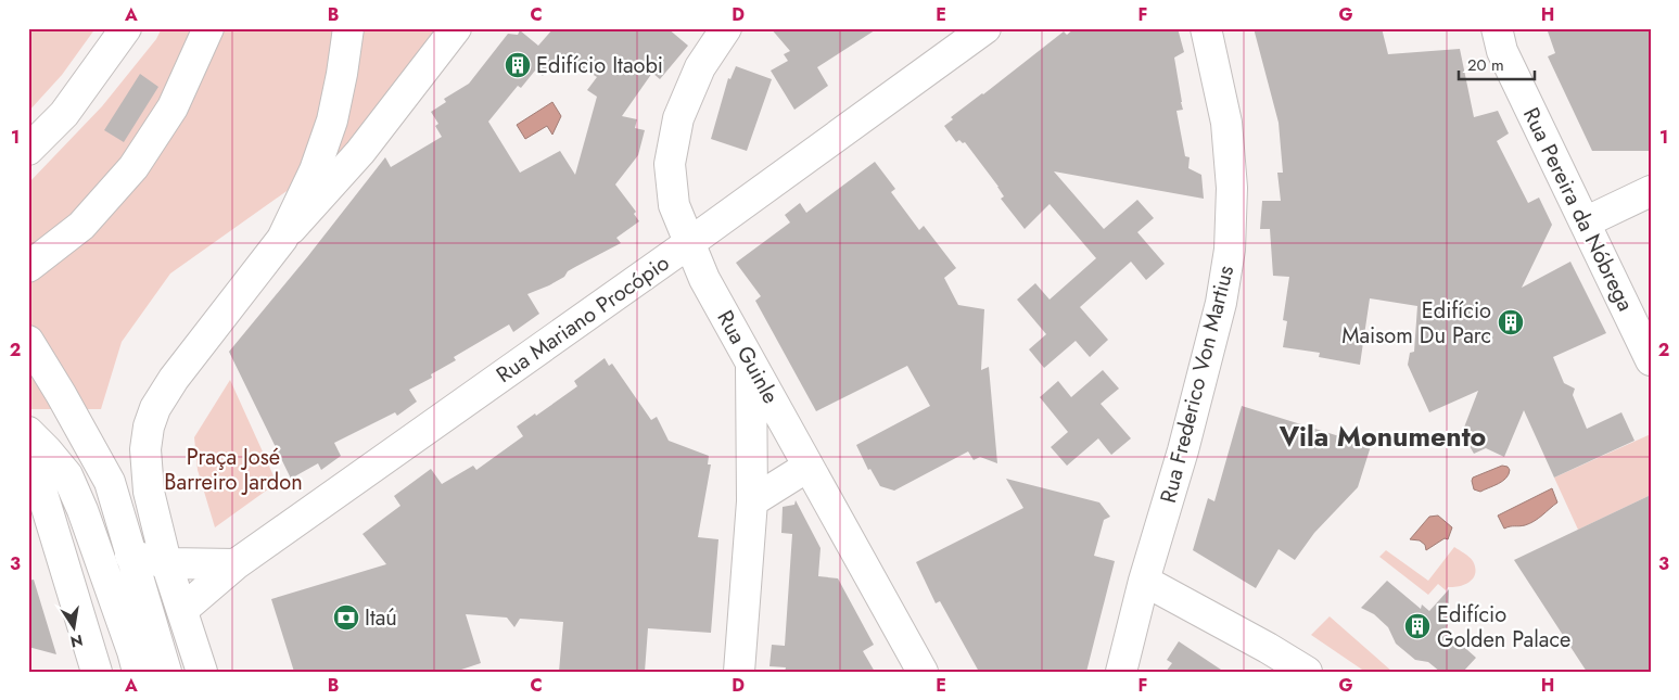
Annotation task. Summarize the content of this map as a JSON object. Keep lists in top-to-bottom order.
{
  "streets": {
    "street": [
      "Rua Pereira da Nóbrega",
      "Rua Mariano Procópio",
      "Rua Guinle",
      "Rua Frederico Von Martius"
    ]
  },
  "crossings": [
    ["Rua Mariano Procópio", "Rua Guinle"]
  ],
  "districts": ["Vila Monumento"],
  "parks": ["Praça José Barreiro Jardon"],
  "places": {
    "building": ["Edifício Itaobi", "Edifício Maisom Du Parc", "Edifício Golden Palace"],
    "bank": ["Itaú"]
  },
  "scale_bar": "20 m",
  "north": "bottom",
  "grid": {
    "columns": [
      "A",
      "B",
      "C",
      "D",
      "E",
      "F",
      "G",
      "H"
    ],
    "rows": ["1", "2", "3"]
  }
}
